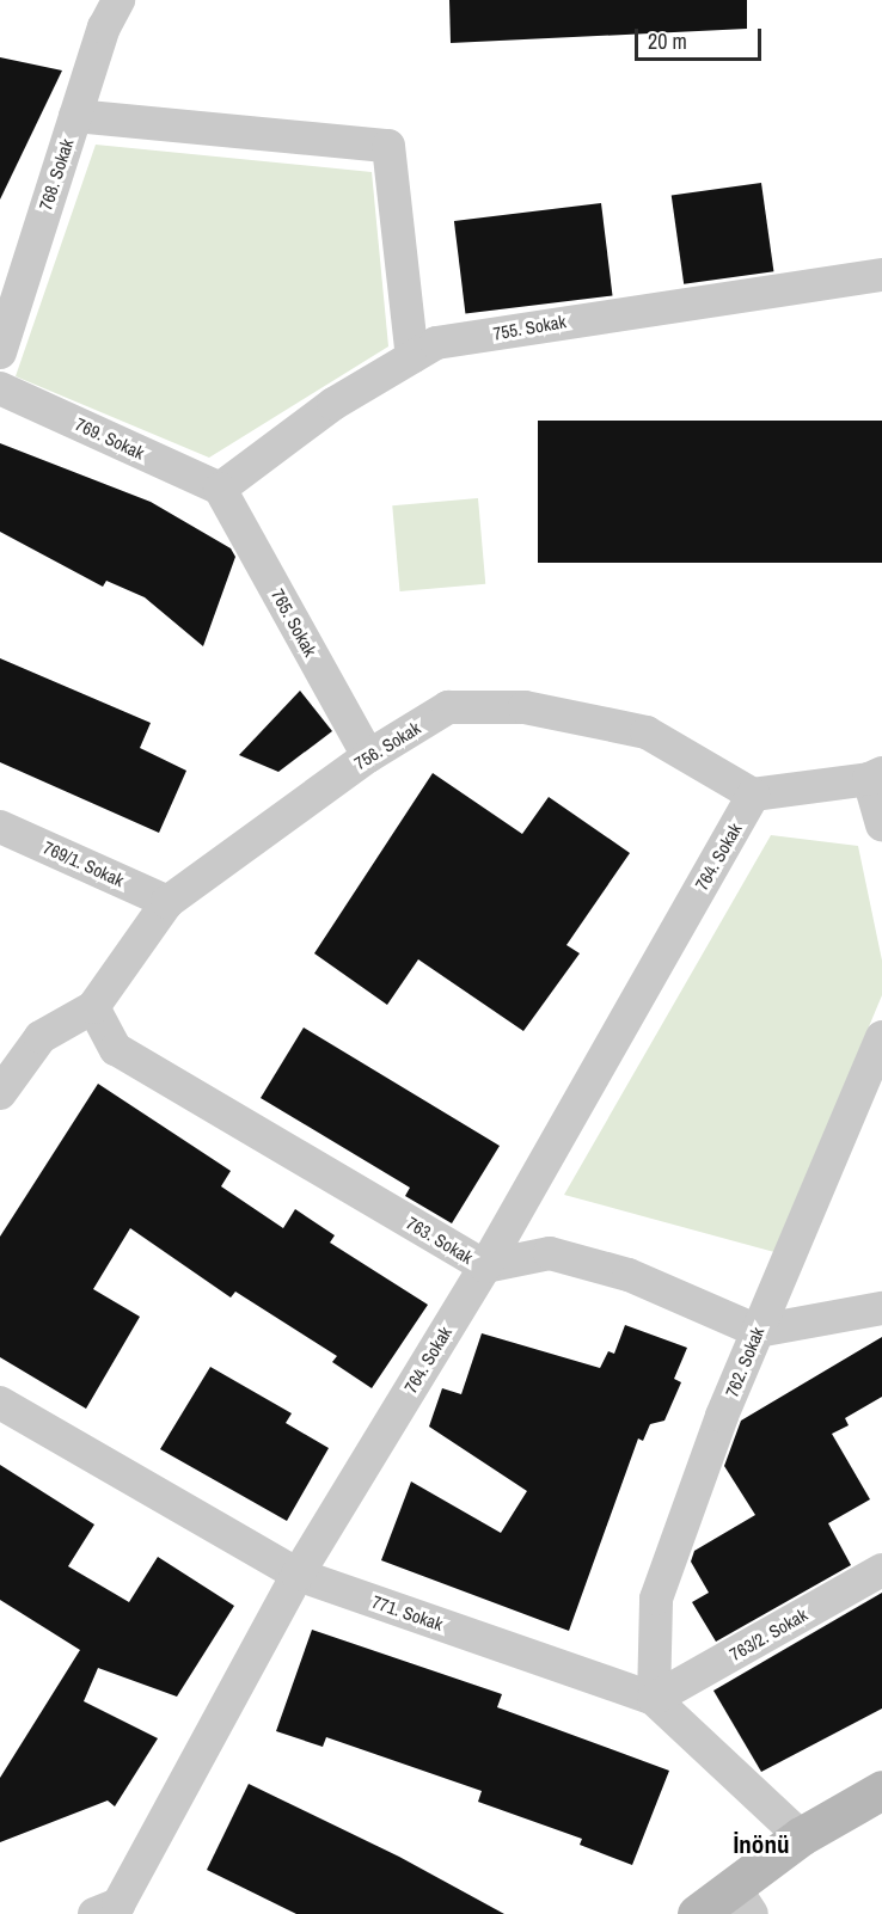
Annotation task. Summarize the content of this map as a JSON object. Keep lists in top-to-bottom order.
{
  "streets": {
    "street": [
      "768. Sokak",
      "755. Sokak",
      "769. Sokak",
      "765. Sokak",
      "756. Sokak",
      "764. Sokak",
      "769/1. Sokak",
      "763. Sokak",
      "762. Sokak",
      "771. Sokak",
      "763/2. Sokak"
    ]
  },
  "crossings": [
    ["755. Sokak", "769. Sokak"],
    ["755. Sokak", "765. Sokak"],
    ["769. Sokak", "765. Sokak"],
    ["765. Sokak", "756. Sokak"],
    ["756. Sokak", "764. Sokak"],
    ["756. Sokak", "769/1. Sokak"],
    ["756. Sokak", "763. Sokak"],
    ["764. Sokak", "763. Sokak"],
    ["764. Sokak", "771. Sokak"],
    ["763. Sokak", "762. Sokak"],
    ["762. Sokak", "771. Sokak"],
    ["762. Sokak", "763/2. Sokak"],
    ["771. Sokak", "763/2. Sokak"]
  ],
  "districts": ["İnönü"],
  "scale_bar": "20 m"
}
